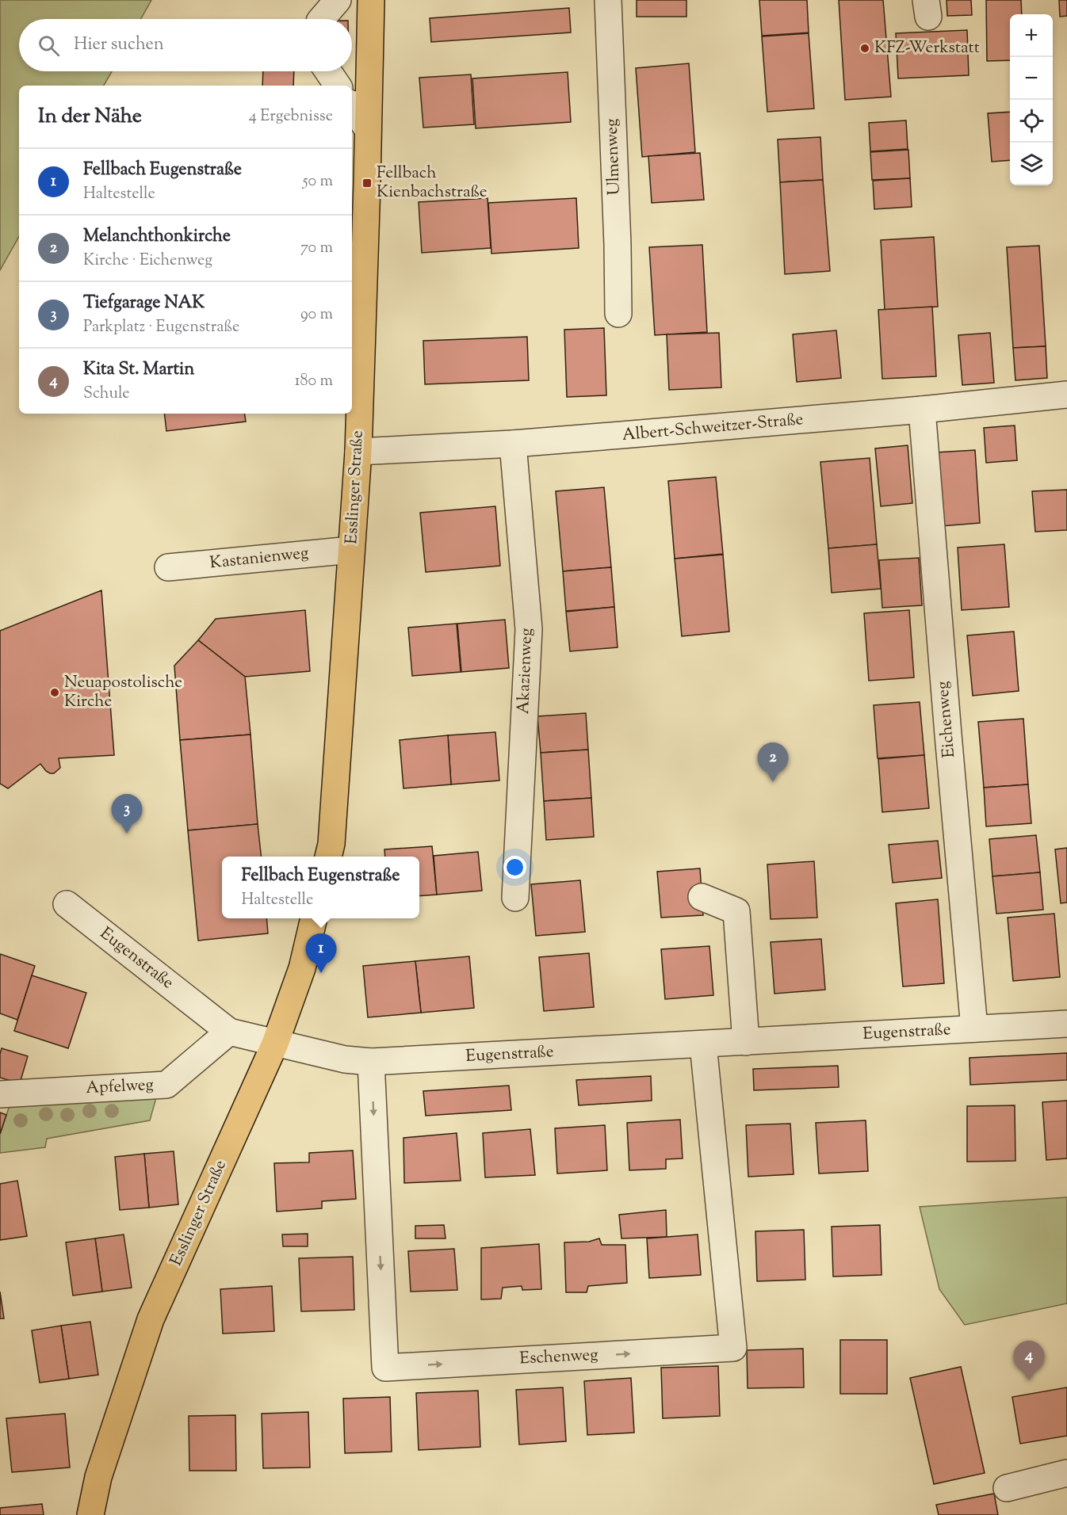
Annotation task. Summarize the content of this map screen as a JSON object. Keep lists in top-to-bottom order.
{
  "streets": {
    "main road": ["Esslinger Straße"],
    "street": [
      "Ulmenweg",
      "Albert-Schweitzer-Straße",
      "Kastanienweg",
      "Akazienweg",
      "Eichenweg",
      "Eugenstraße",
      "Apfelweg",
      "Eschenweg"
    ]
  },
  "crossings": [
    ["Albert-Schweitzer-Straße", "Esslinger Straße"],
    ["Albert-Schweitzer-Straße", "Akazienweg"],
    ["Albert-Schweitzer-Straße", "Eichenweg"],
    ["Esslinger Straße", "Kastanienweg"],
    ["Esslinger Straße", "Eugenstraße"],
    ["Eichenweg", "Eugenstraße"],
    ["Eugenstraße", "Apfelweg"],
    ["Eugenstraße", "Eschenweg"]
  ],
  "places": {
    "other": ["KFZ-Werkstatt", "Neuapostolische Kirche"],
    "transit": ["Fellbach Kienbachstraße"]
  },
  "page": {
    "map_buttons": ["+", "−"],
    "search": "Hier suchen",
    "heading": ["In der Nähe", "4 Ergebnisse"],
    "list": [
      {
        "mark": "1",
        "name": "Fellbach Eugenstraße",
        "note": "Haltestelle",
        "value": "50 m"
      },
      {
        "mark": "2",
        "name": "Melanchthonkirche",
        "note": "Kirche · Eichenweg",
        "value": "70 m"
      },
      {
        "mark": "3",
        "name": "Tiefgarage NAK",
        "note": "Parkplatz · Eugenstraße",
        "value": "90 m"
      },
      {
        "mark": "4",
        "name": "Kita St. Martin",
        "note": "Schule",
        "value": "180 m"
      }
    ],
    "pins": [
      "2",
      "3",
      "1",
      "4"
    ],
    "popup": ["Fellbach Eugenstraße", "Haltestelle"]
  }
}
